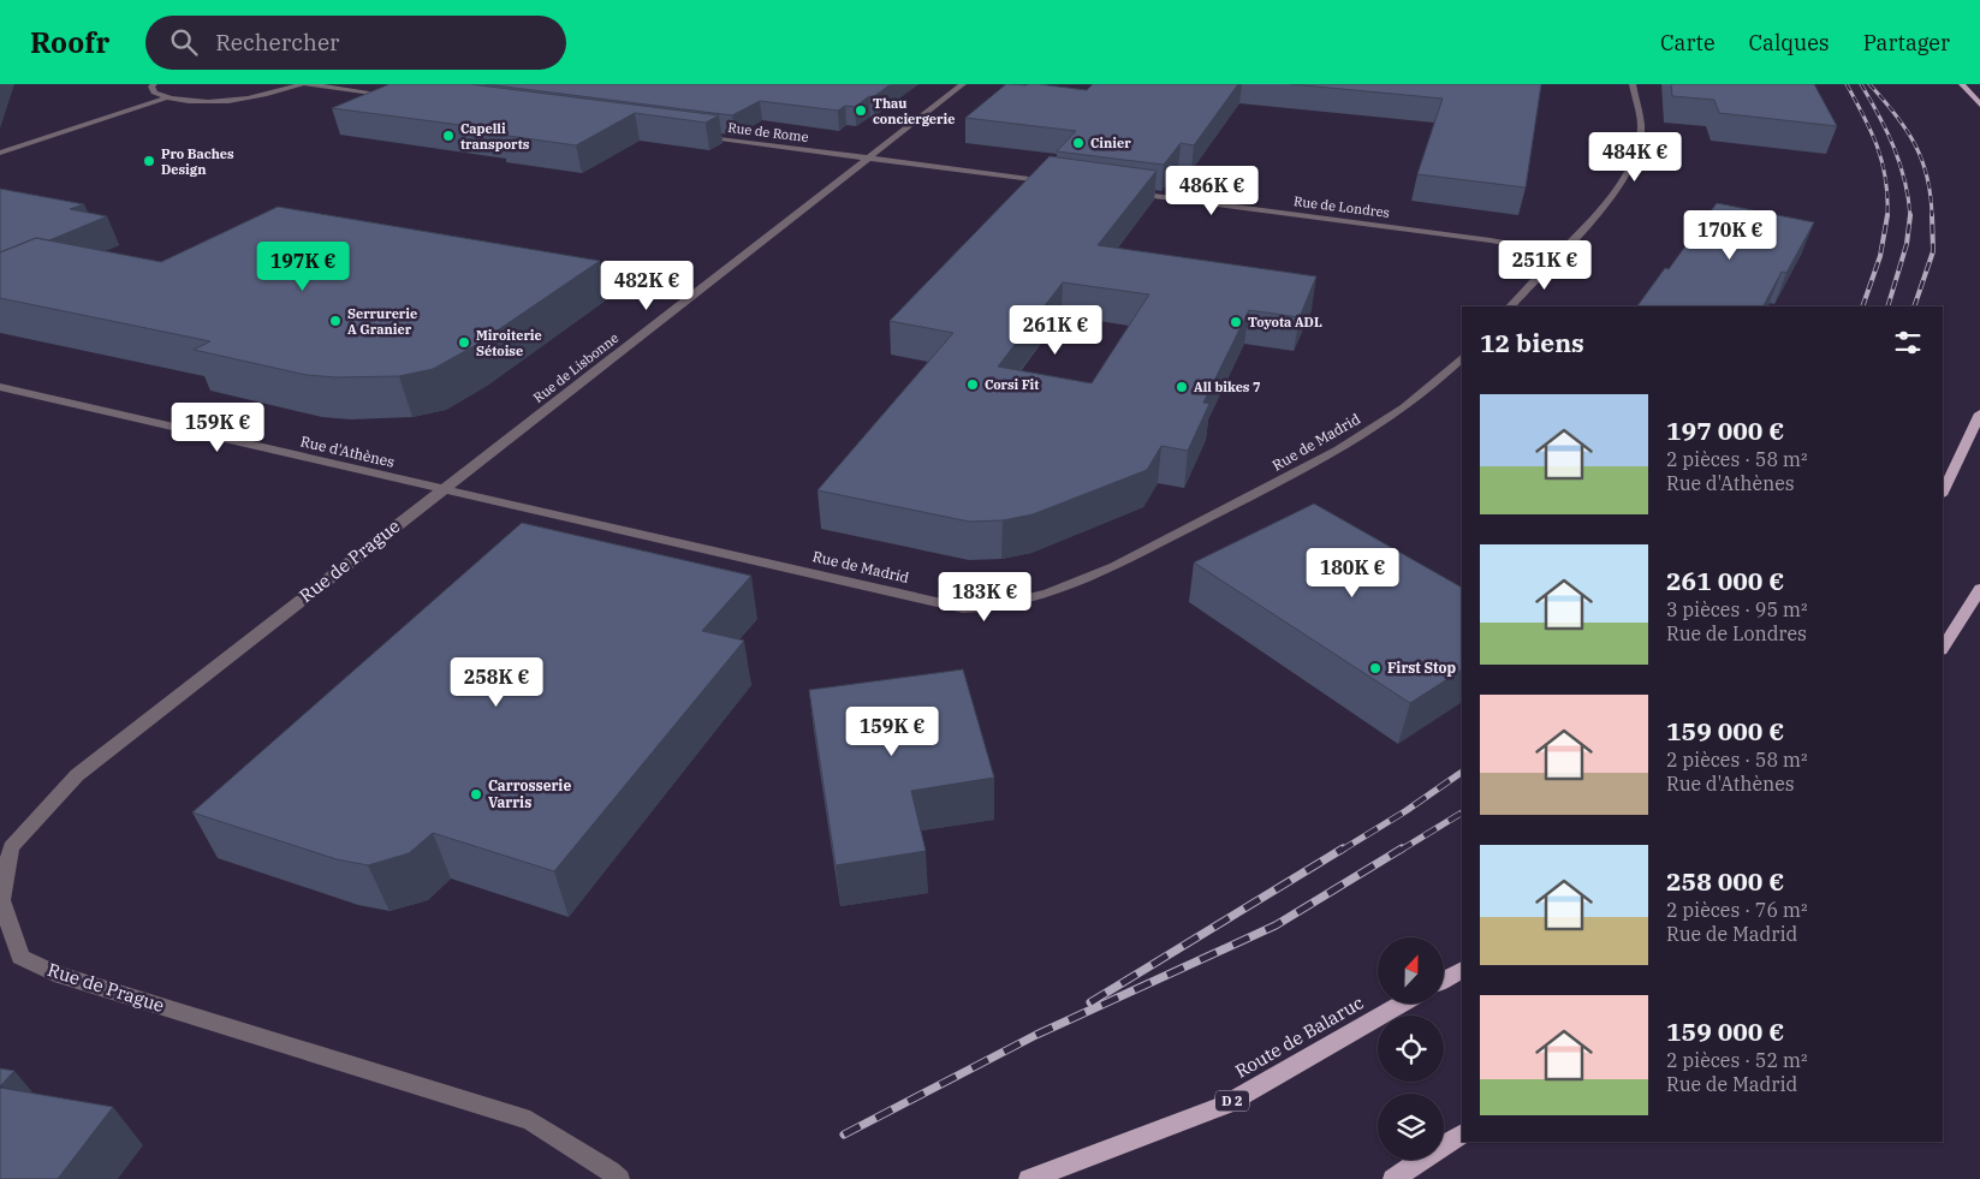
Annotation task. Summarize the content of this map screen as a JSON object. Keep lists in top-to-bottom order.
{
  "streets": {
    "main road": ["Route de Balaruc", "D 2"],
    "street": [
      "Rue de Rome",
      "Rue de Londres",
      "Rue de Lisbonne",
      "Rue de Madrid",
      "Rue d'Athènes",
      "Rue de Prague"
    ]
  },
  "crossings": [
    ["Rue de Rome", "Rue de Lisbonne"],
    ["Rue de Lisbonne", "Rue de Madrid"],
    ["Rue de Lisbonne", "Rue d'Athènes"],
    ["Rue de Lisbonne", "Rue de Prague"],
    ["Rue de Madrid", "Rue d'Athènes"],
    ["Rue de Madrid", "Rue de Prague"],
    ["Rue d'Athènes", "Rue de Prague"]
  ],
  "places": [
    "Thau conciergerie",
    "Capelli transports",
    "Cinier",
    "Pro Baches Design",
    "Serrurerie A Granier",
    "Toyota ADL",
    "Miroiterie Sétoise",
    "Corsi Fit",
    "All bikes 7",
    "First Stop",
    "Carrosserie Varris"
  ],
  "north": "top",
  "page": {
    "header": "Roofr",
    "search": "Rechercher",
    "nav": ["Carte", "Calques", "Partager"],
    "price": [
      "484K €",
      "486K €",
      "170K €",
      "251K €",
      "197K €",
      "482K €",
      "261K €",
      "159K €",
      "180K €",
      "183K €",
      "258K €",
      "159K €"
    ],
    "heading": "12 biens",
    "list": [
      {
        "name": "197 000 €",
        "note": "2 pièces · 58 m² · Rue d'Athènes"
      },
      {
        "name": "261 000 €",
        "note": "3 pièces · 95 m² · Rue de Londres"
      },
      {
        "name": "159 000 €",
        "note": "2 pièces · 58 m² · Rue d'Athènes"
      },
      {
        "name": "258 000 €",
        "note": "2 pièces · 76 m² · Rue de Madrid"
      },
      {
        "name": "159 000 €",
        "note": "2 pièces · 52 m² · Rue de Madrid"
      }
    ]
  }
}
